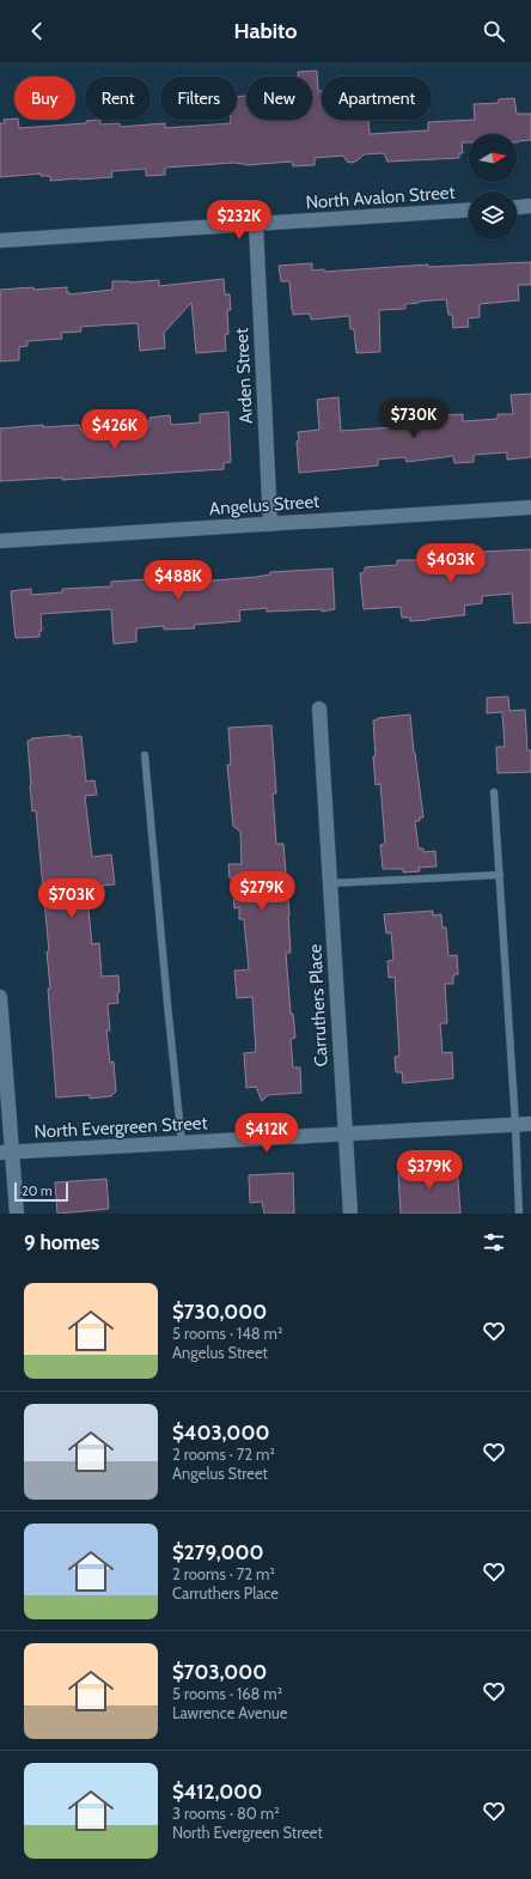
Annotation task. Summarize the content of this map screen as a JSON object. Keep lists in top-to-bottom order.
{
  "streets": {
    "street": [
      "North Avalon Street",
      "Arden Street",
      "Angelus Street",
      "Carruthers Place",
      "North Evergreen Street"
    ]
  },
  "crossings": [
    ["North Avalon Street", "Arden Street"],
    ["Arden Street", "Angelus Street"],
    ["Carruthers Place", "North Evergreen Street"]
  ],
  "scale_bar": "20 m",
  "north": "right",
  "page": {
    "header": "Habito",
    "chip": [
      "Buy",
      "Rent",
      "Filters",
      "New",
      "Apartment"
    ],
    "price": [
      "$232K",
      "$730K",
      "$426K",
      "$403K",
      "$488K",
      "$279K",
      "$703K",
      "$412K",
      "$379K"
    ],
    "scale": "20 m",
    "heading": "9 homes",
    "list": [
      {
        "name": "$730,000",
        "note": "5 rooms · 148 m² · Angelus Street"
      },
      {
        "name": "$403,000",
        "note": "2 rooms · 72 m² · Angelus Street"
      },
      {
        "name": "$279,000",
        "note": "2 rooms · 72 m² · Carruthers Place"
      },
      {
        "name": "$703,000",
        "note": "5 rooms · 168 m² · Lawrence Avenue"
      },
      {
        "name": "$412,000",
        "note": "3 rooms · 80 m² · North Evergreen Street"
      }
    ]
  }
}
